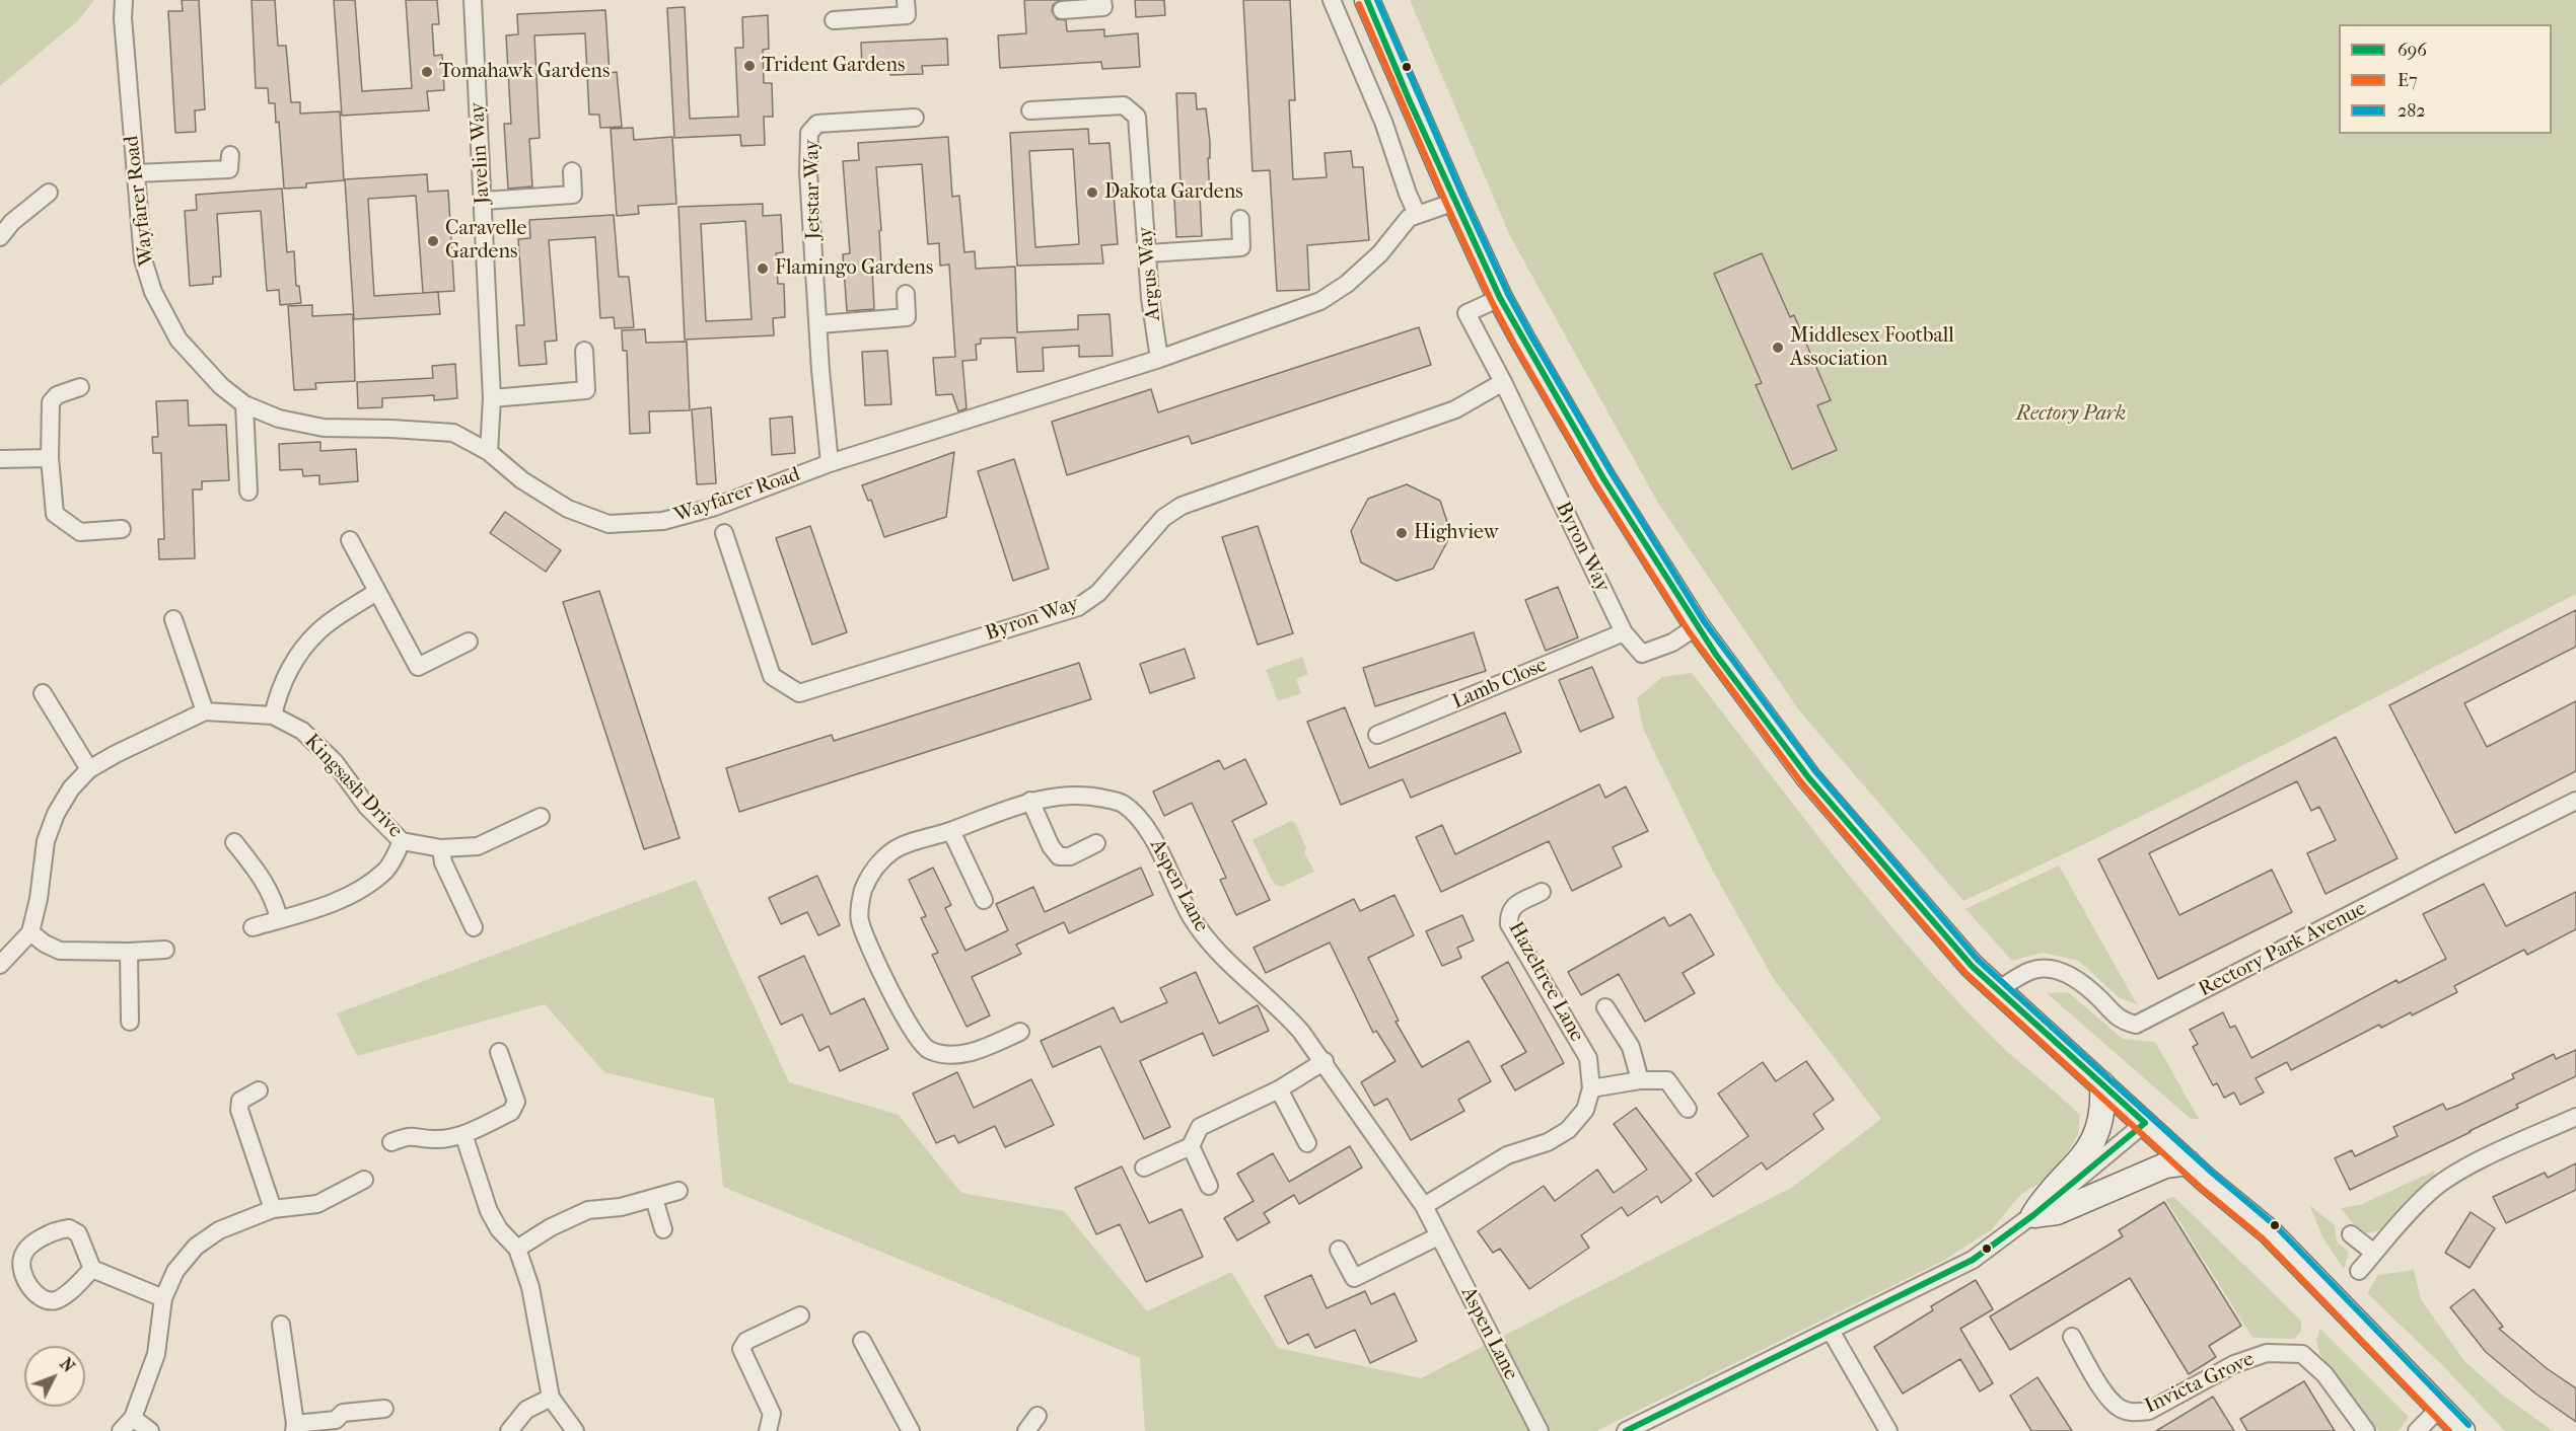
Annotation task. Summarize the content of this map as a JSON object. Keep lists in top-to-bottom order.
{
  "streets": {
    "street": [
      "Javelin Way",
      "Jetstar Way",
      "Wayfarer Road",
      "Argus Way",
      "Byron Way",
      "Lamb Close",
      "Kingsash Drive",
      "Aspen Lane",
      "Rectory Park Avenue",
      "Hazeltree Lane",
      "Invicta Grove"
    ]
  },
  "crossings": [
    ["Javelin Way", "Wayfarer Road"],
    ["Jetstar Way", "Wayfarer Road"],
    ["Wayfarer Road", "Argus Way"],
    ["Byron Way", "Lamb Close"],
    ["Aspen Lane", "Hazeltree Lane"]
  ],
  "parks": ["Rectory Park"],
  "places": [
    "Trident Gardens",
    "Tomahawk Gardens",
    "Dakota Gardens",
    "Caravelle Gardens",
    "Flamingo Gardens",
    "Middlesex Football Association",
    "Highview"
  ],
  "lines": ["transit line 696", "transit line 282", "transit line E7"],
  "legend": ["696", "E7", "282"],
  "north": "top right"
}
